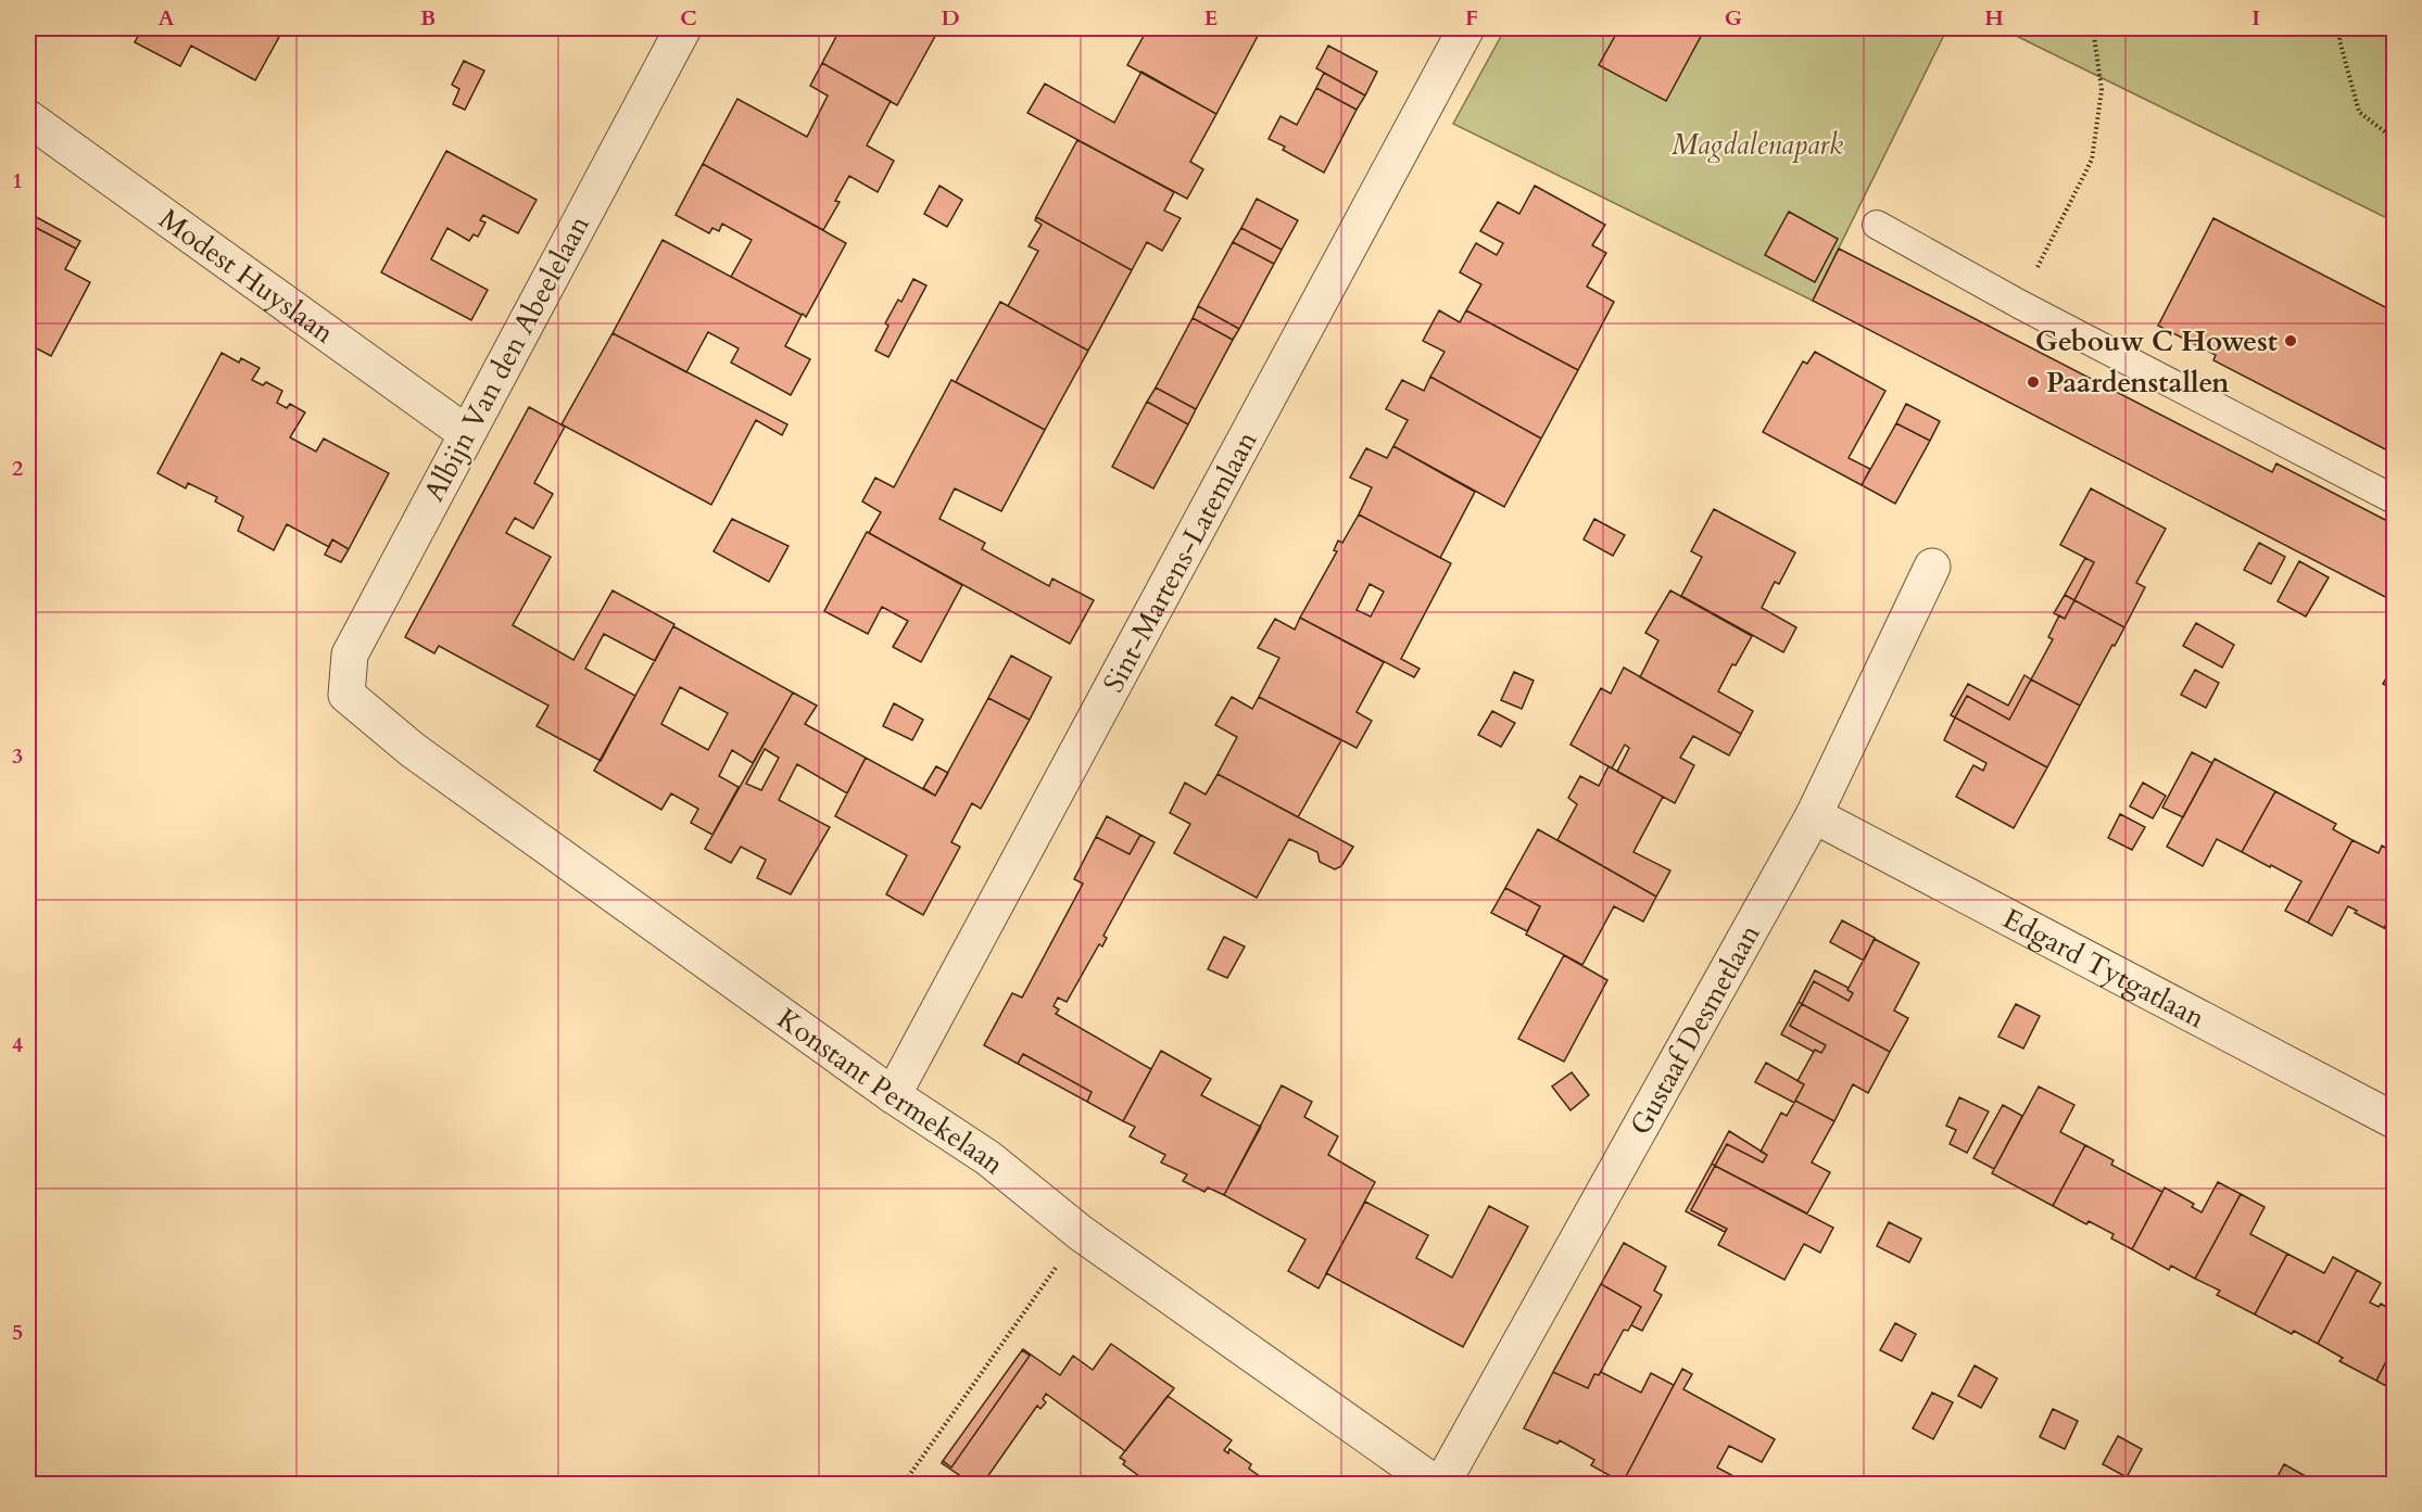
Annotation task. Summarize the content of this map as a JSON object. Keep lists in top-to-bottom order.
{
  "streets": {
    "street": [
      "Modest Huyslaan",
      "Albijn Van den Abeelelaan",
      "Sint-Martens-Latemlaan",
      "Edgard Tytgatlaan",
      "Gustaaf Desmetlaan",
      "Konstant Permekelaan"
    ]
  },
  "crossings": [
    ["Modest Huyslaan", "Albijn Van den Abeelelaan"],
    ["Albijn Van den Abeelelaan", "Konstant Permekelaan"],
    ["Sint-Martens-Latemlaan", "Konstant Permekelaan"],
    ["Edgard Tytgatlaan", "Gustaaf Desmetlaan"],
    ["Gustaaf Desmetlaan", "Konstant Permekelaan"]
  ],
  "parks": ["Magdalenapark"],
  "places": ["Gebouw C Howest", "Paardenstallen"],
  "grid": {
    "columns": [
      "A",
      "B",
      "C",
      "D",
      "E",
      "F",
      "G",
      "H",
      "I"
    ],
    "rows": [
      "1",
      "2",
      "3",
      "4",
      "5"
    ]
  }
}
